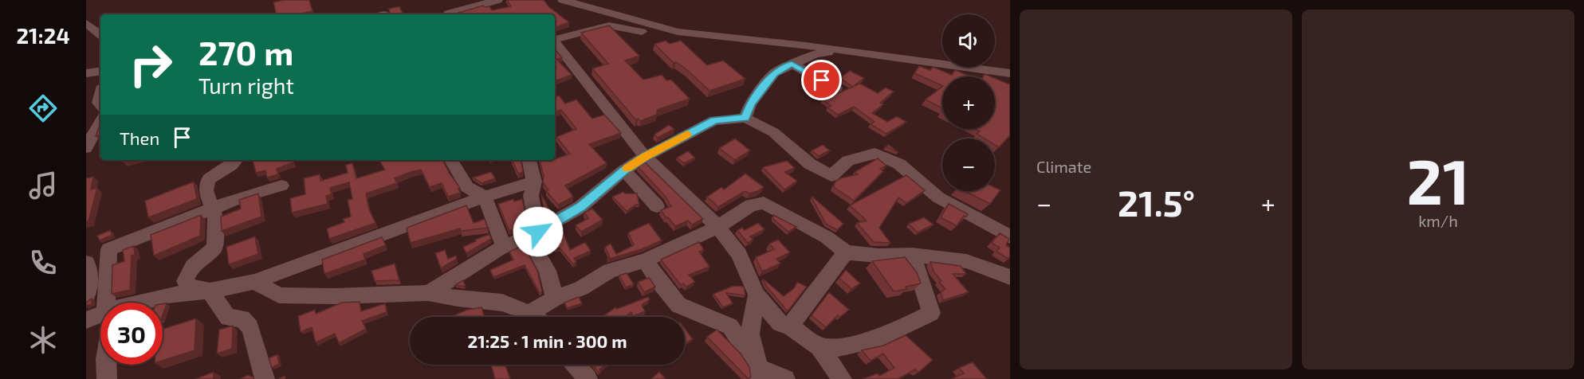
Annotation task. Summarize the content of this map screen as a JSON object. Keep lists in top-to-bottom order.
{
  "page": {
    "tabs": "21:24",
    "tile": [
      "Climate",
      ["21", "km/h"]
    ],
    "map_buttons": ["+", "−"],
    "turn": ["270 m", "Turn right"],
    "then": "Then",
    "heat": ["−", "21.5°", "+"],
    "limit": "30",
    "trip": "21:25 · 1 min · 300 m"
  }
}
